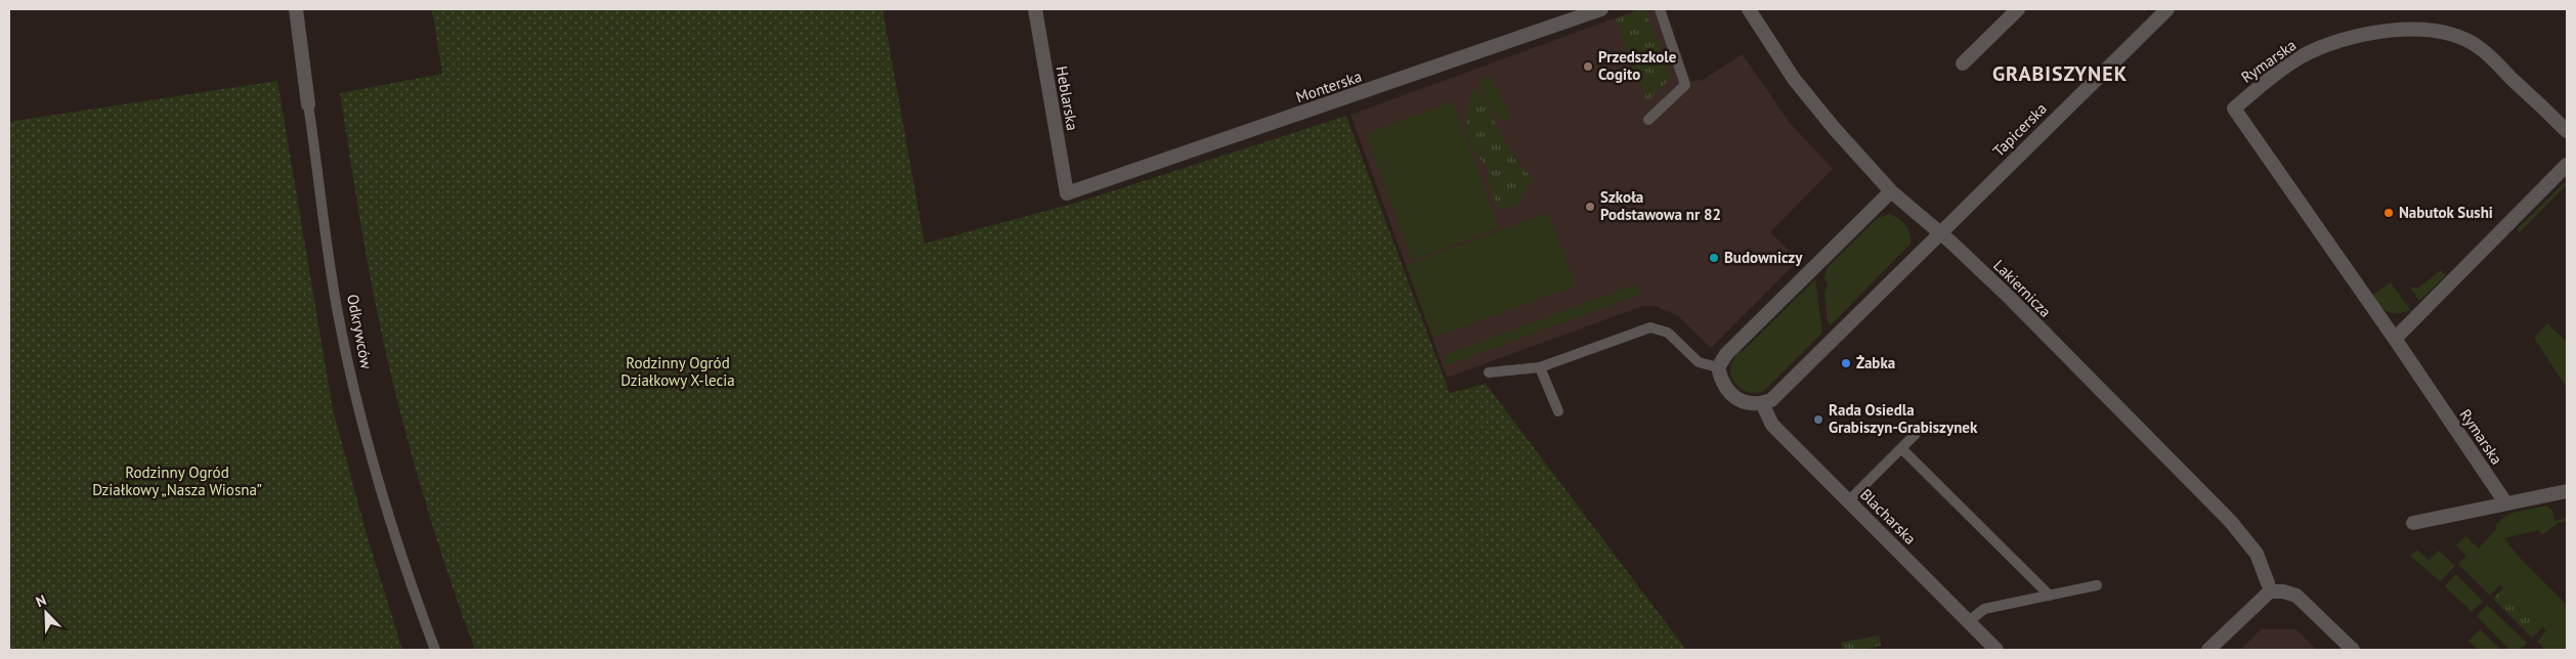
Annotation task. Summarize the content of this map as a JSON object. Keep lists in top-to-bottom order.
{
  "streets": {
    "street": [
      "Rymarska",
      "Monterska",
      "Heblarska",
      "Tapicerska",
      "Lakiernicza",
      "Odkrywców",
      "Blacharska"
    ]
  },
  "crossings": [
    ["Monterska", "Heblarska"],
    ["Tapicerska", "Lakiernicza"]
  ],
  "districts": ["GRABISZYNEK"],
  "parks": ["Rodzinny Ogród Działkowy X-lecia", "Rodzinny Ogród Działkowy „Nasza Wiosna”"],
  "places": [
    "Przedszkole Cogito",
    "Szkoła Podstawowa nr 82",
    "Nabutok Sushi",
    "Budowniczy",
    "Żabka",
    "Rada Osiedla Grabiszyn-Grabiszynek"
  ],
  "north": "top left"
}
